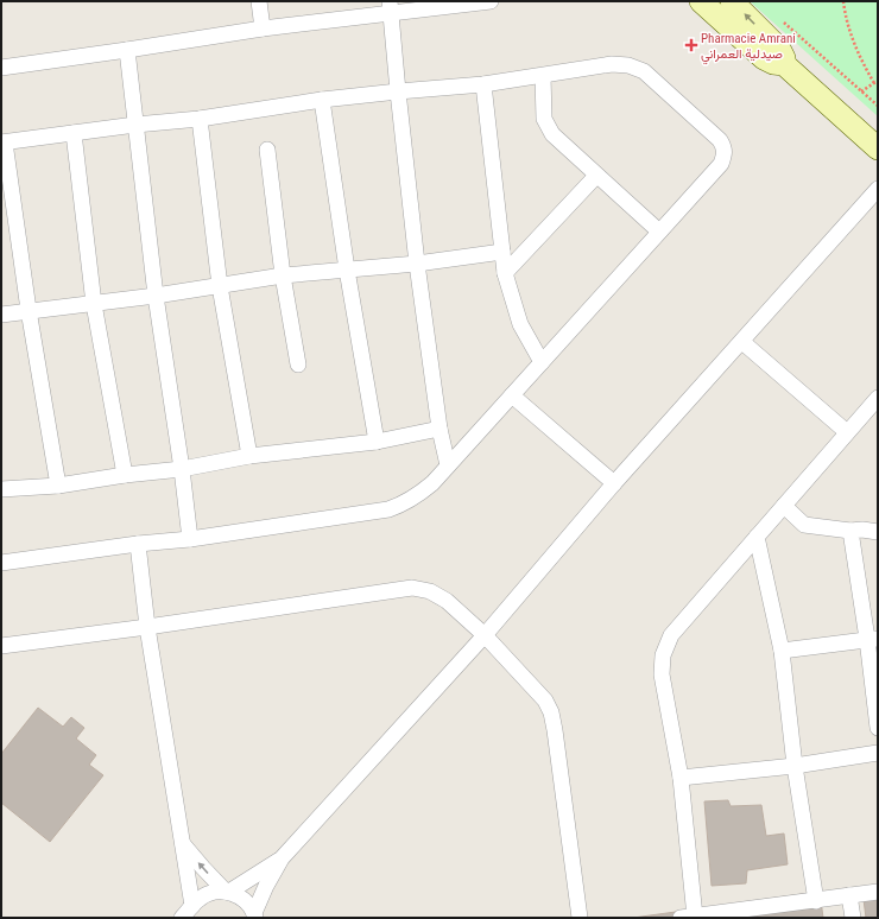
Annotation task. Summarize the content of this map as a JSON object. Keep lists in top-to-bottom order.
{
  "places": {
    "health": ["Pharmacie Amrani صيدلية العمراني"]
  }
}
